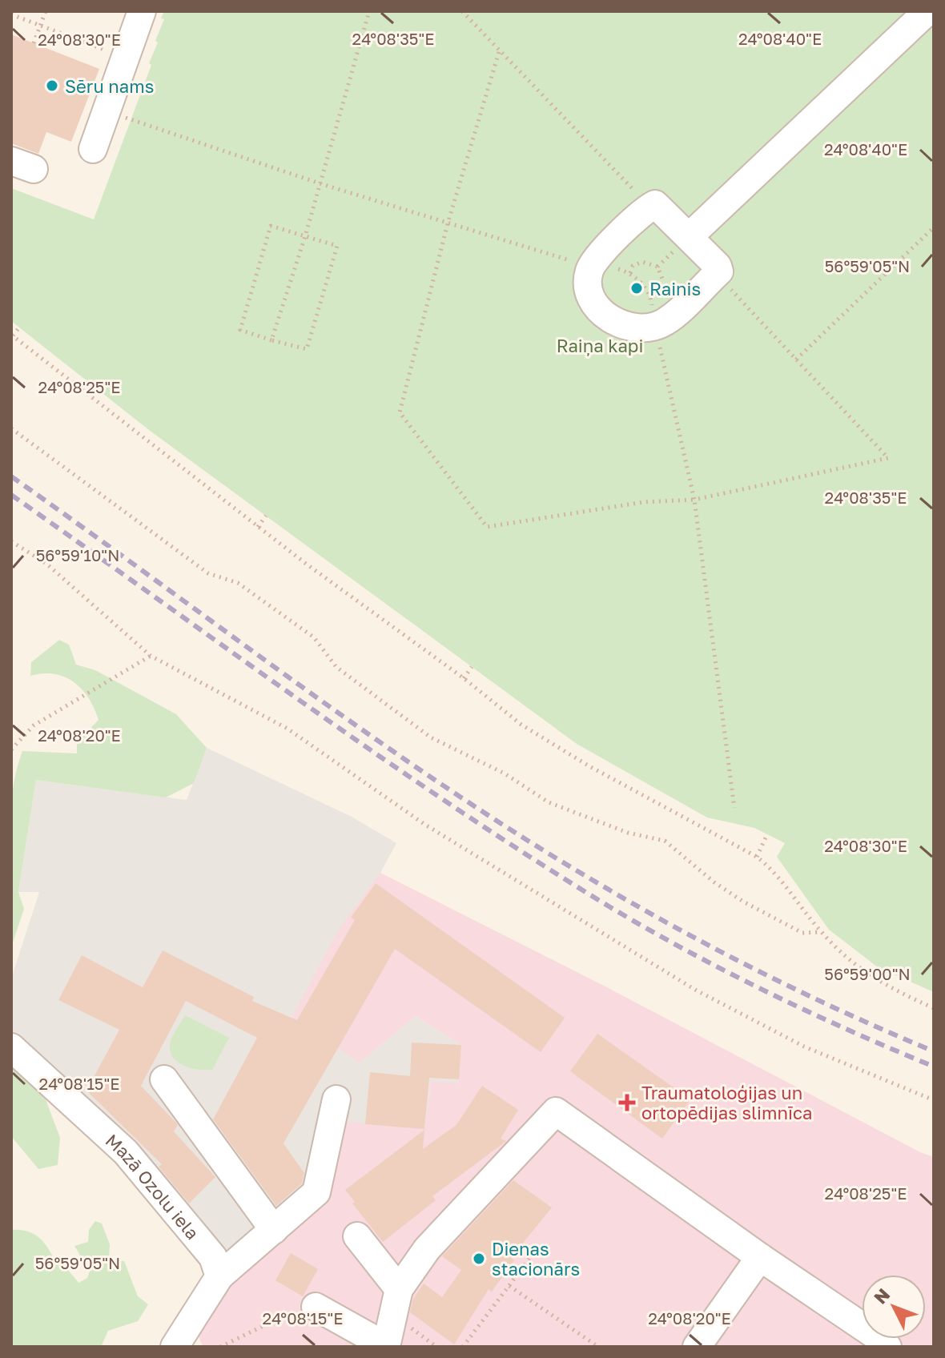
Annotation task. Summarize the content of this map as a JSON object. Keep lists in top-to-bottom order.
{
  "streets": {
    "street": ["Mazā Ozolu iela"]
  },
  "parks": ["Raiņa kapi"],
  "places": {
    "other": ["Sēru nams", "Rainis", "Dienas stacionārs"],
    "health": ["Traumatoloģijas un ortopēdijas slimnīca"]
  },
  "north": "top left",
  "coordinates": [
    "24°08'35\"E",
    "24°08'40\"E",
    "24°08'30\"E",
    "56°59'05\"N",
    "24°08'25\"E",
    "56°59'10\"N",
    "24°08'20\"E",
    "56°59'00\"N",
    "24°08'15\"E"
  ]
}
